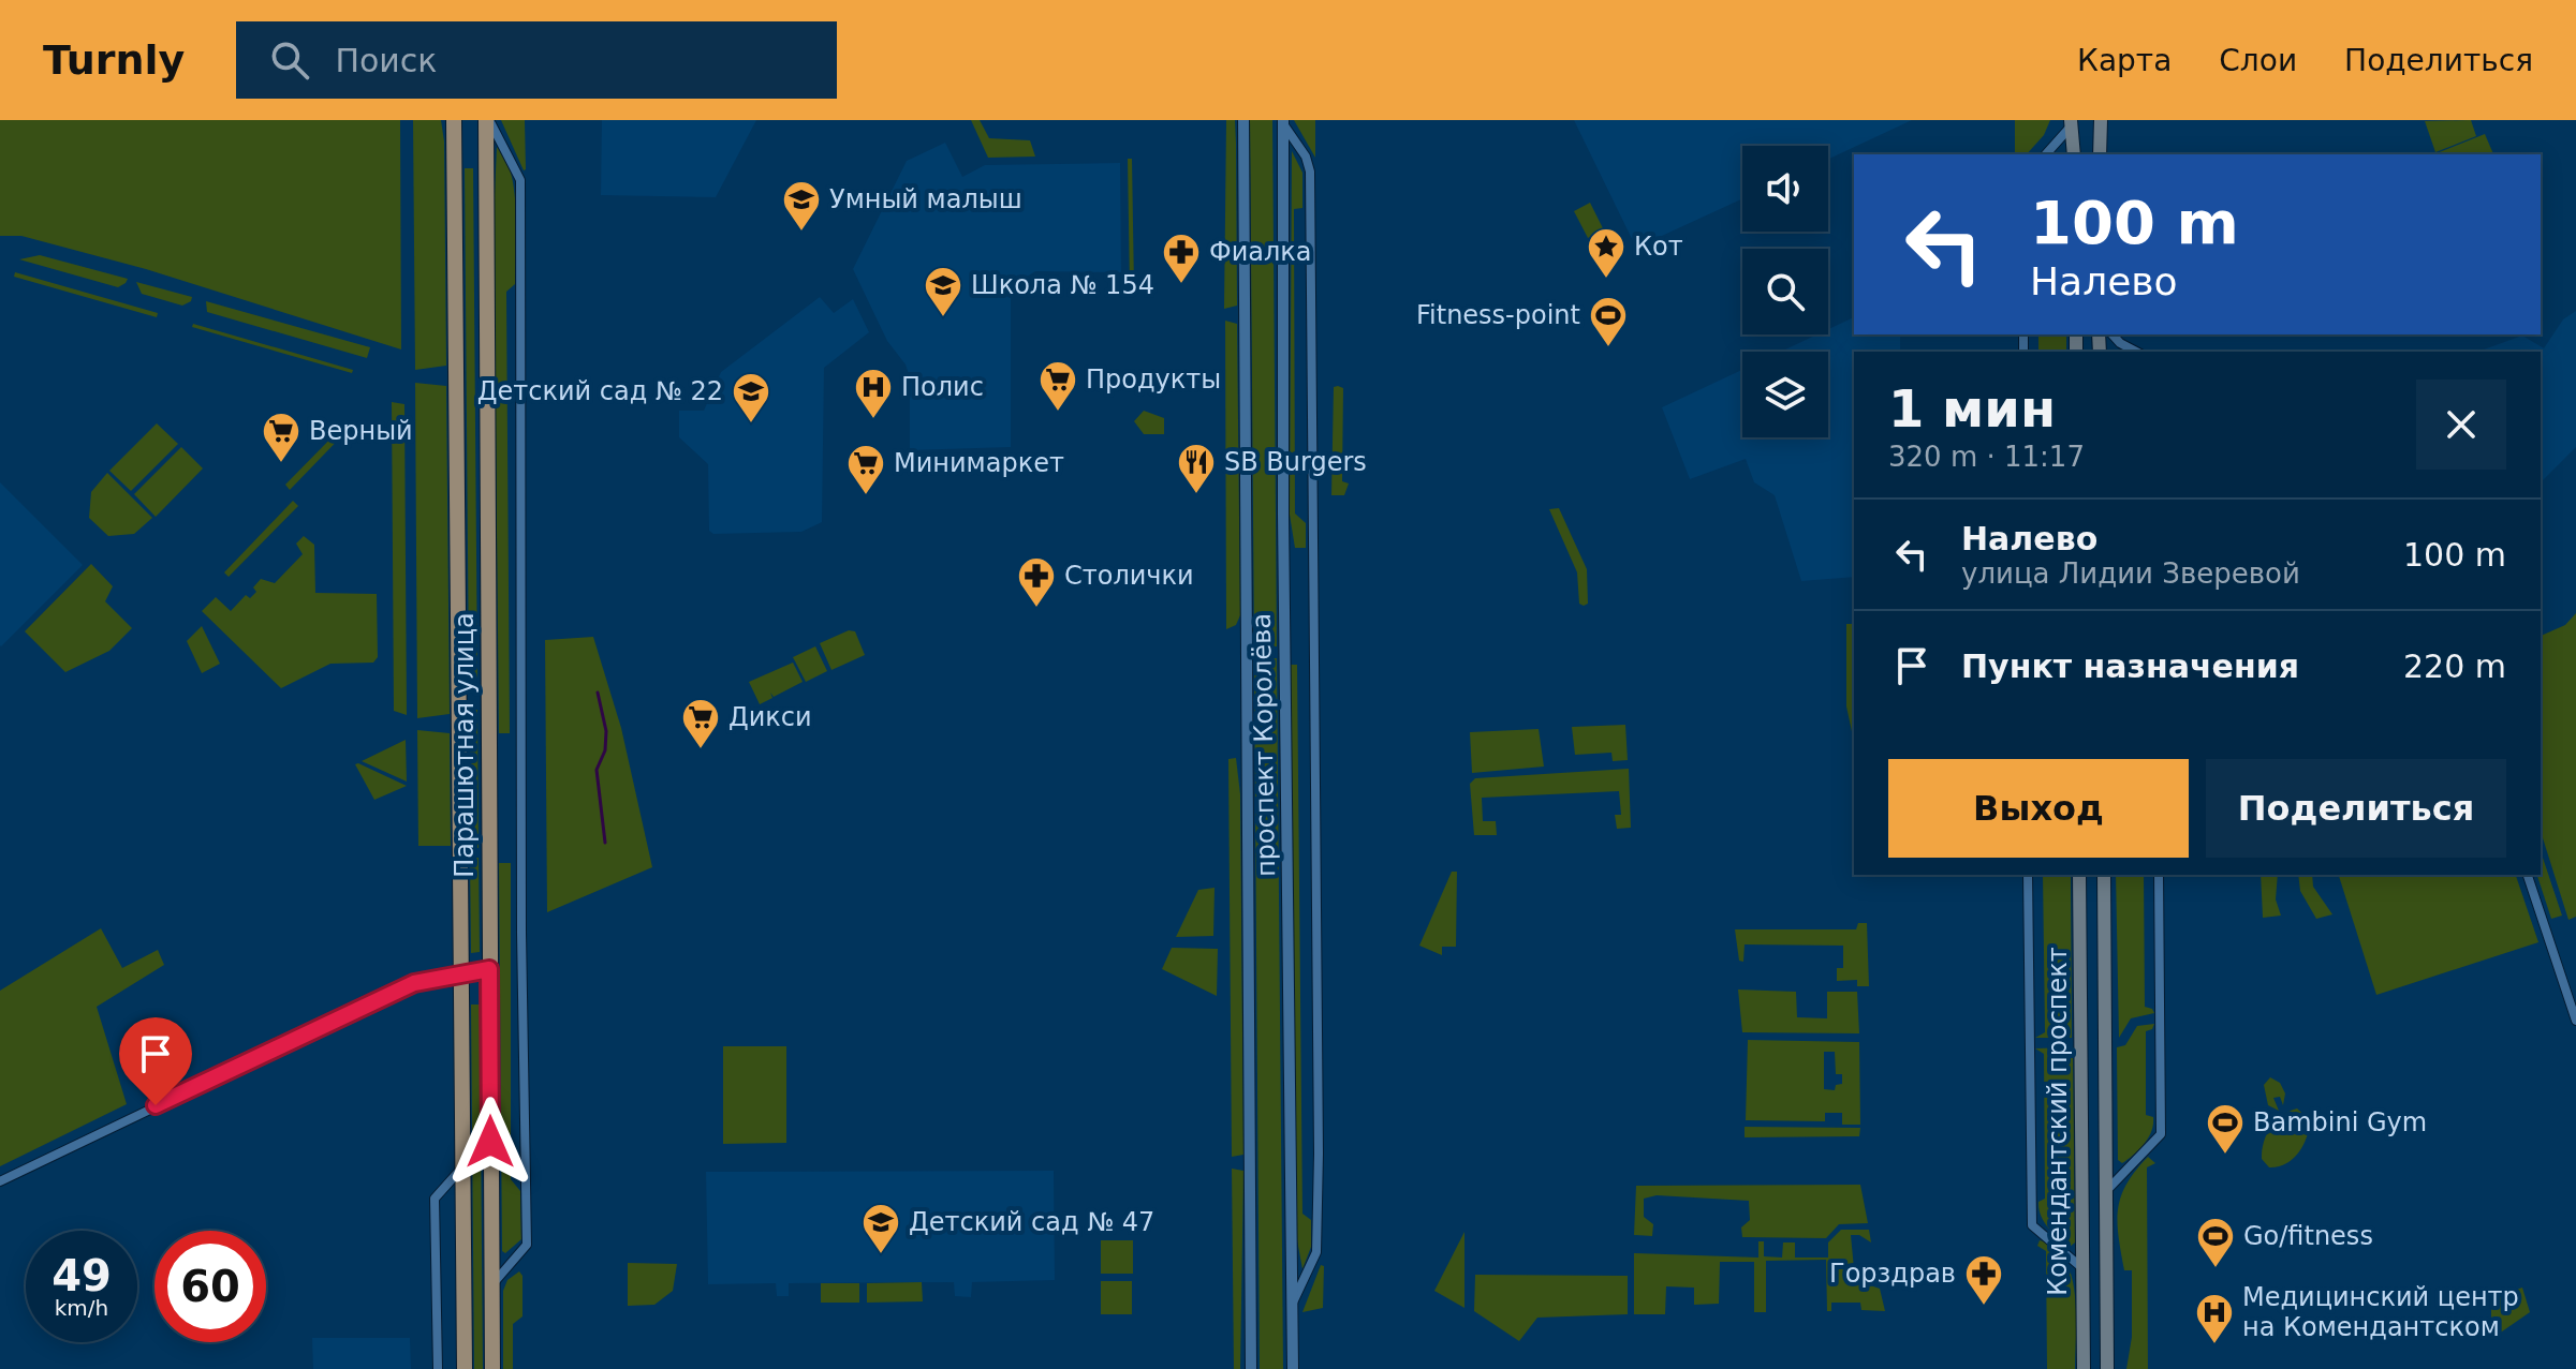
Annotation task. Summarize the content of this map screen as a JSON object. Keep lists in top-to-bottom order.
{
  "streets": {
    "main road": ["Парашютная улица", "Комендантский проспект"],
    "street": ["проспект Королёва"]
  },
  "places": {
    "school or university": [
      "Умный малыш",
      "Школа № 154",
      "Детский сад № 22",
      "Детский сад № 47"
    ],
    "place": ["Кот"],
    "pharmacy": ["Фиалка", "Столички", "Горздрав"],
    "sports": ["Fitness-point", "Bambini Gym", "Go/fitness"],
    "supermarket": [
      "Продукты",
      "Верный",
      "Минимаркет",
      "Дикси"
    ],
    "hospital": ["Полис", "Медицинский центр на Комендантском"],
    "restaurant": ["SB Burgers"]
  },
  "page": {
    "header": "Turnly",
    "search": "Поиск",
    "nav": ["Карта", "Слои", "Поделиться"],
    "turn": ["100 m", "Налево"],
    "heading": ["1 мин", "320 m · 11:17"],
    "list": [
      {
        "name": "Налево",
        "note": "улица Лидии Зверевой",
        "value": "100 m"
      },
      {
        "name": "Пункт назначения",
        "value": "220 m"
      }
    ],
    "buttons": ["Выход", "Поделиться"],
    "speed": "49 km/h",
    "limit": "60"
  }
}
